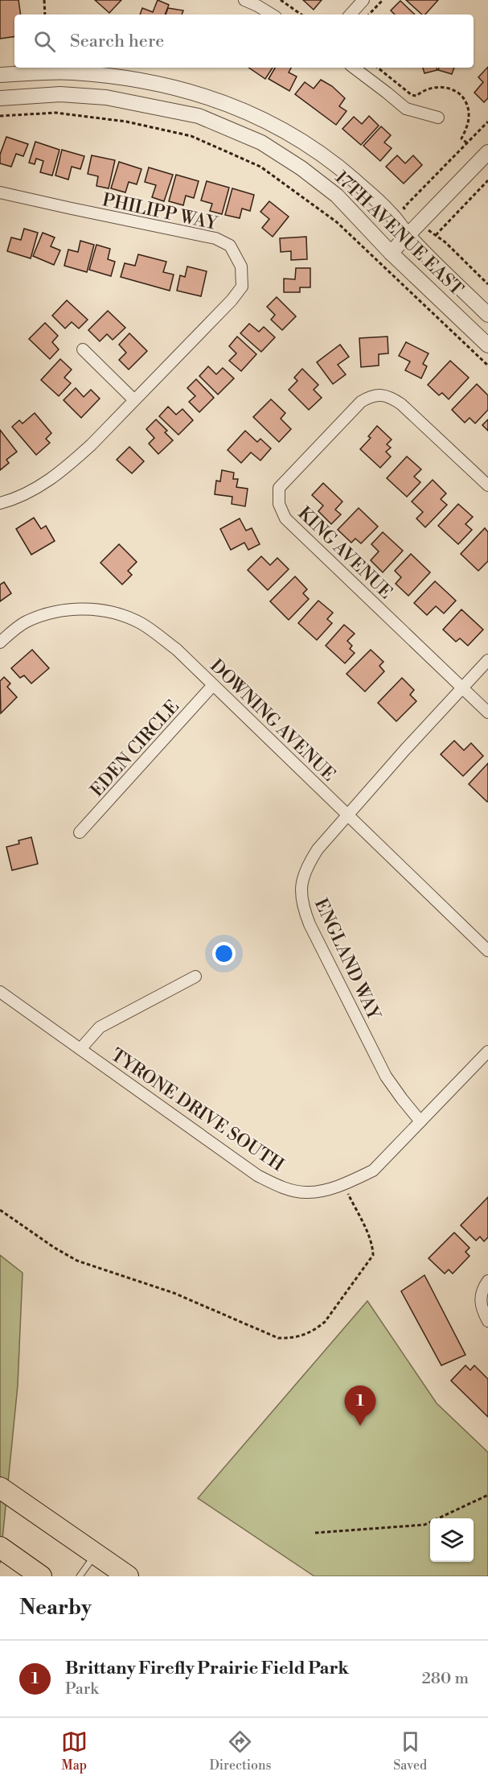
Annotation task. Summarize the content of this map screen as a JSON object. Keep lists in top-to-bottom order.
{
  "streets": {
    "street": [
      "PHILIPP WAY",
      "17TH AVENUE EAST",
      "KING AVENUE",
      "DOWNING AVENUE",
      "EDEN CIRCLE",
      "ENGLAND WAY",
      "TYRONE DRIVE SOUTH"
    ]
  },
  "crossings": [
    ["KING AVENUE", "ENGLAND WAY"],
    ["DOWNING AVENUE", "EDEN CIRCLE"],
    ["DOWNING AVENUE", "ENGLAND WAY"],
    ["ENGLAND WAY", "TYRONE DRIVE SOUTH"]
  ],
  "page": {
    "search": "Search here",
    "pins": "1",
    "heading": "Nearby",
    "list": [
      {
        "mark": "1",
        "name": "Brittany Firefly Prairie Field Park",
        "note": "Park",
        "value": "280 m"
      }
    ],
    "nav": ["Map", "Directions", "Saved"]
  }
}
